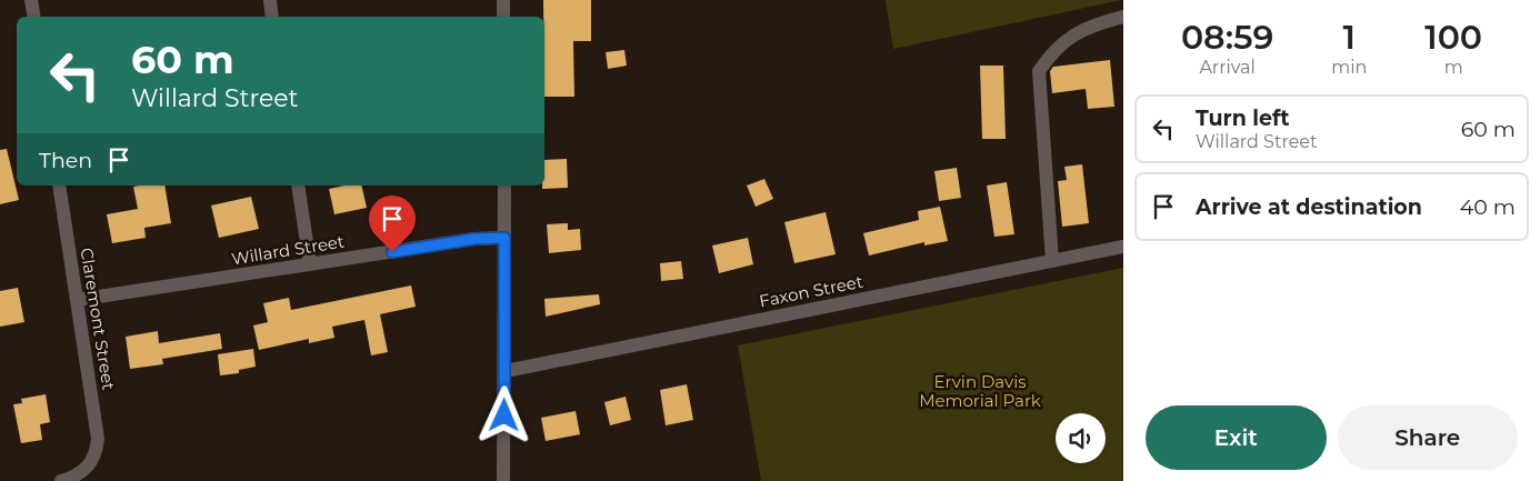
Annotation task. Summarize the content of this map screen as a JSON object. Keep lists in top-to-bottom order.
{
  "streets": {
    "street": ["Willard Street", "Faxon Street", "Claremont Street"]
  },
  "crossings": [
    ["Willard Street", "Claremont Street"]
  ],
  "parks": ["Ervin Davis Memorial Park"],
  "page": {
    "eta": [
      "08:59",
      "Arrival",
      "1",
      "min",
      "100",
      "m"
    ],
    "turn": ["60 m", "Willard Street"],
    "list": [
      {
        "name": "Turn left",
        "note": "Willard Street",
        "value": "60 m"
      },
      {
        "name": "Arrive at destination",
        "value": "40 m"
      }
    ],
    "then": "Then",
    "buttons": ["Exit", "Share"]
  }
}
